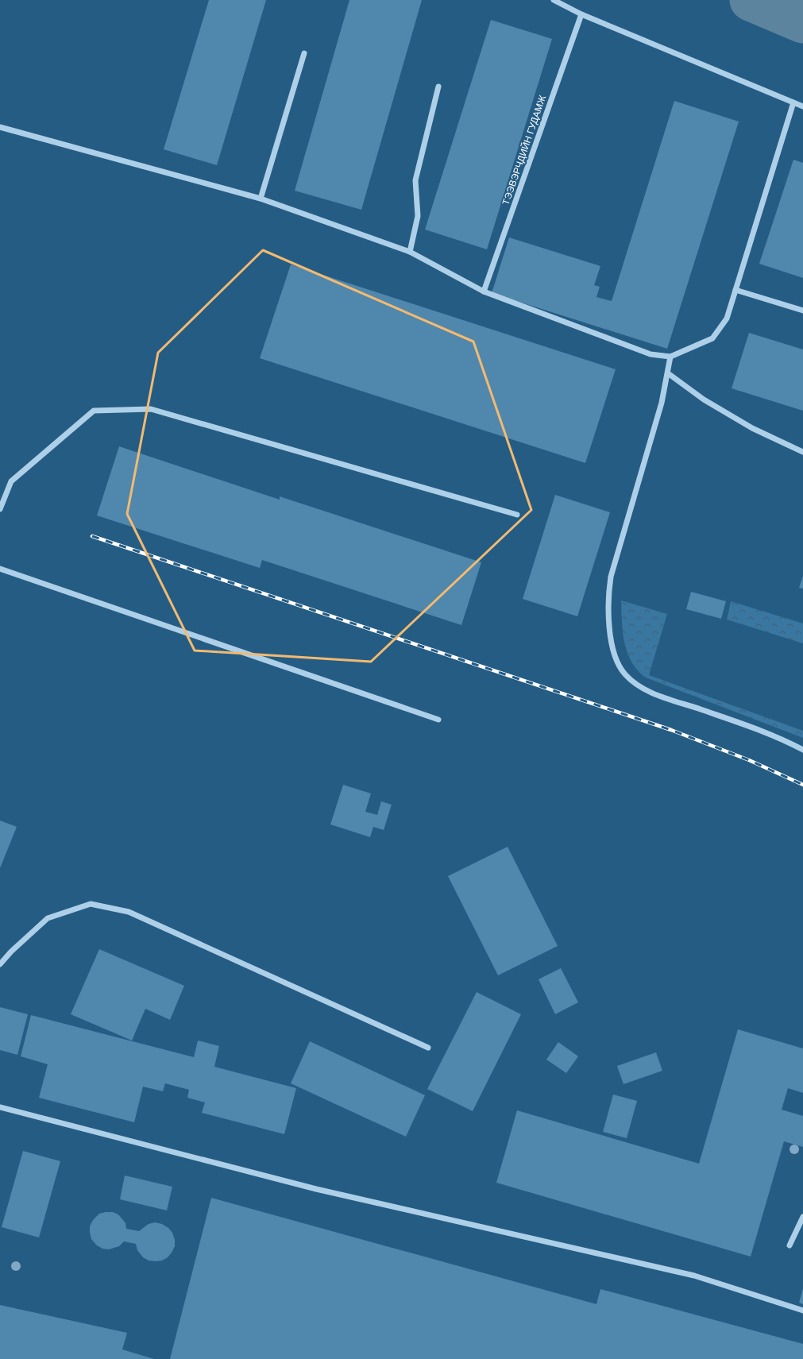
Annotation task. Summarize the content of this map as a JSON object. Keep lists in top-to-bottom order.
{
  "streets": {
    "lane": ["ТЭЭВЭРЧДИЙН ГУДАМЖ"]
  }
}
